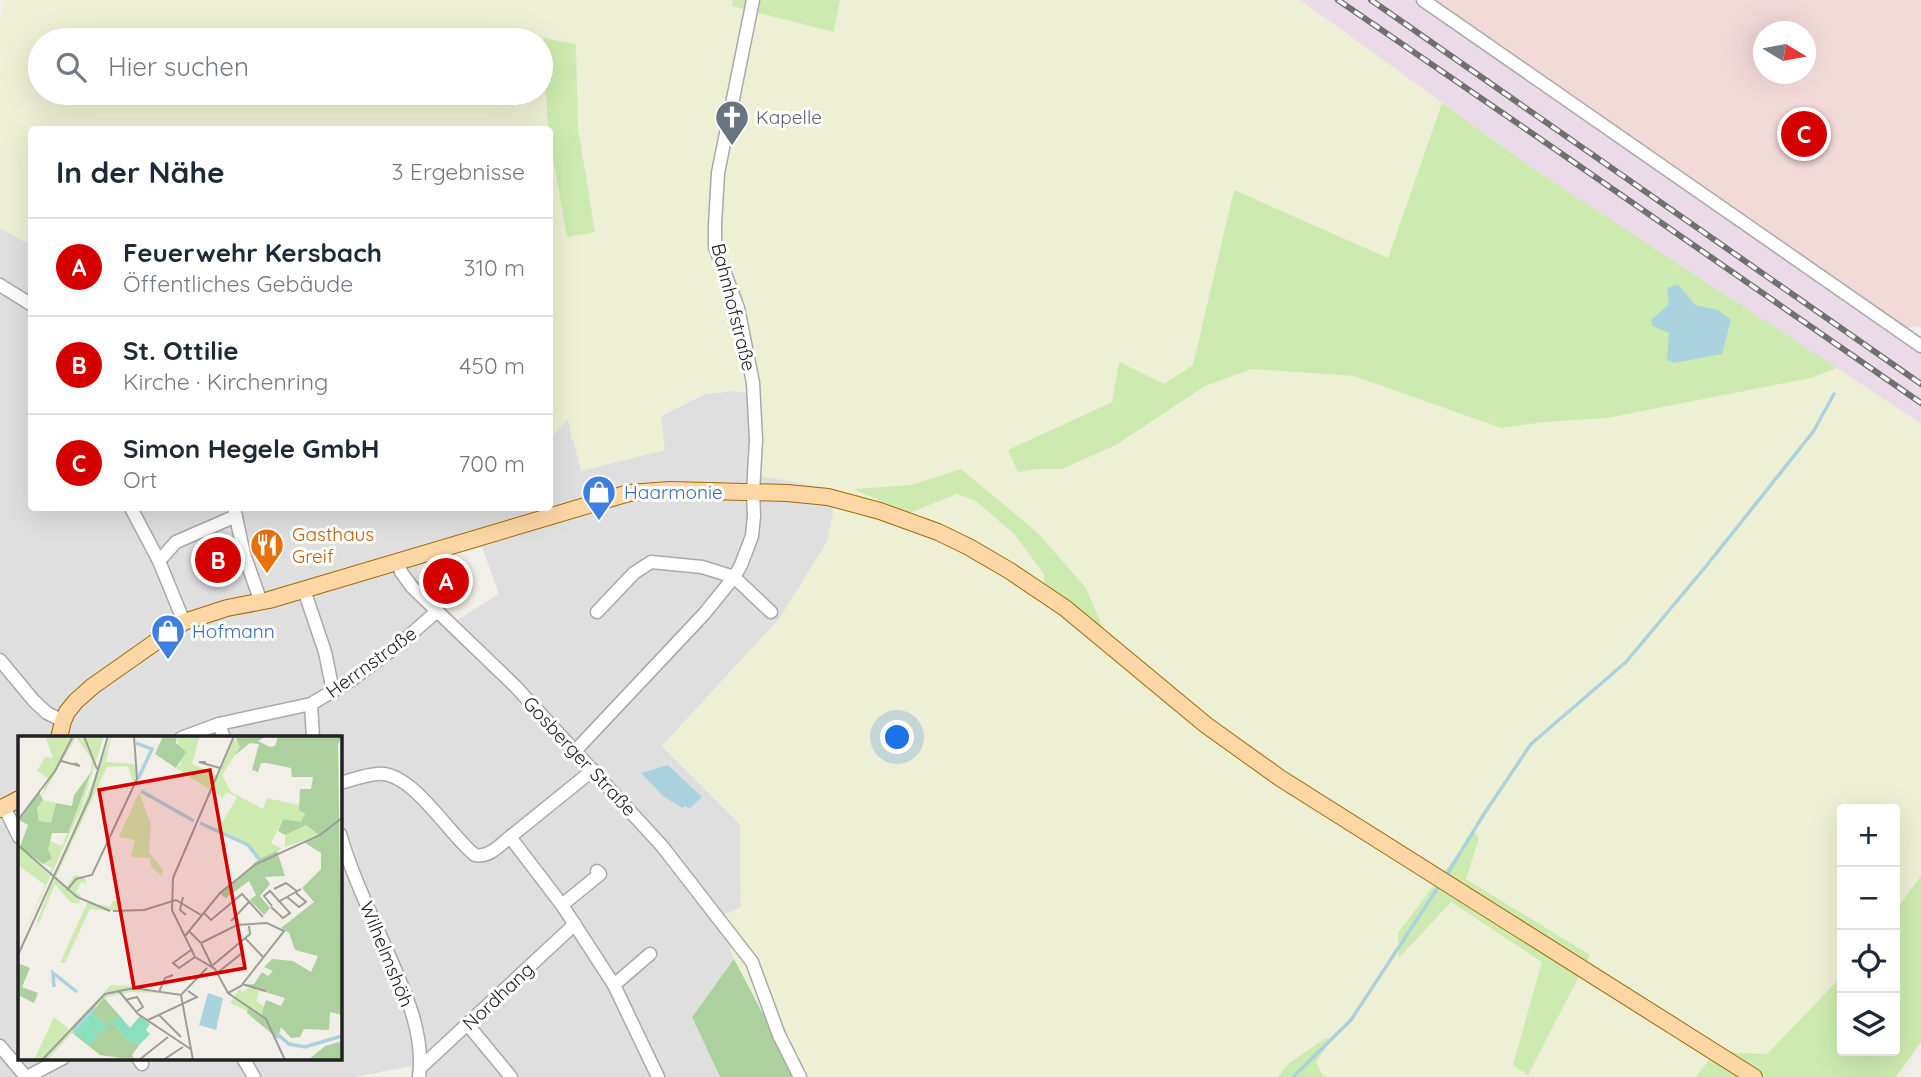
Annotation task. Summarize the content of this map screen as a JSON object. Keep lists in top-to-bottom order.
{
  "streets": {
    "street": [
      "Bahnhofstraße",
      "Herrnstraße",
      "Gosberger Straße",
      "Wilhelmshöh",
      "Nordhang"
    ]
  },
  "crossings": [
    ["Bahnhofstraße", "Gosberger Straße"],
    ["Herrnstraße", "Gosberger Straße"],
    ["Wilhelmshöh", "Nordhang"]
  ],
  "places": {
    "church": ["Kapelle"],
    "shop": ["Haarmonie", "Hofmann"],
    "restaurant": ["Gasthaus Greif"]
  },
  "north": "right",
  "page": {
    "search": "Hier suchen",
    "pins": ["C", "B", "A"],
    "heading": ["In der Nähe", "3 Ergebnisse"],
    "list": [
      {
        "mark": "A",
        "name": "Feuerwehr Kersbach",
        "note": "Öffentliches Gebäude",
        "value": "310 m"
      },
      {
        "mark": "B",
        "name": "St. Ottilie",
        "note": "Kirche · Kirchenring",
        "value": "450 m"
      },
      {
        "mark": "C",
        "name": "Simon Hegele GmbH",
        "note": "Ort",
        "value": "700 m"
      }
    ],
    "map_buttons": ["+", "−"]
  }
}
